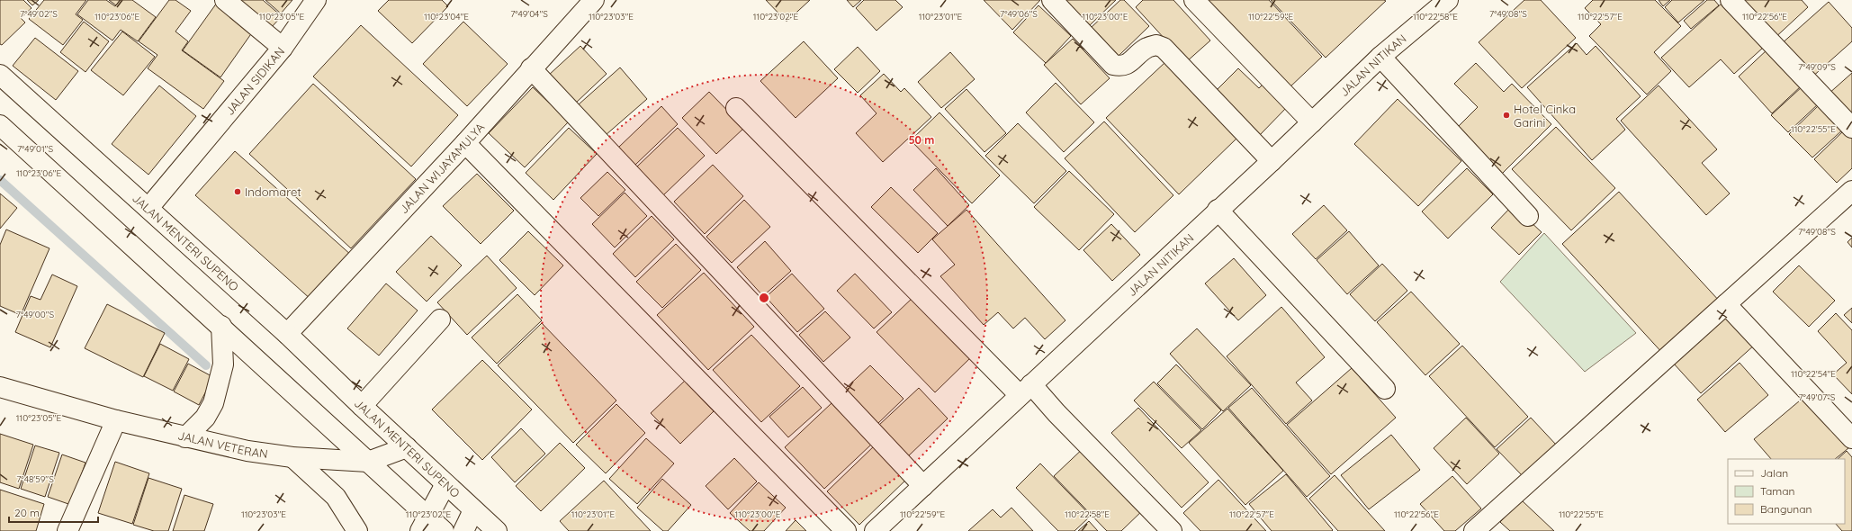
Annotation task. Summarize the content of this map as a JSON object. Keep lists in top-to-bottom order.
{
  "streets": {
    "street": [
      "JALAN NITIKAN",
      "JALAN SIDIKAN",
      "JALAN WIJAYAMULYA",
      "JALAN MENTERI SUPENO",
      "JALAN VETERAN"
    ]
  },
  "crossings": [
    ["JALAN SIDIKAN", "JALAN MENTERI SUPENO"],
    ["JALAN WIJAYAMULYA", "JALAN MENTERI SUPENO"],
    ["JALAN MENTERI SUPENO", "JALAN VETERAN"]
  ],
  "places": ["Hotel Cinka Garini", "Indomaret"],
  "legend": ["Jalan", "Taman", "Bangunan"],
  "scale_bar": "20 m",
  "coordinates": [
    "7°49'02\"S",
    "7°49'04\"S",
    "7°49'06\"S",
    "7°49'08\"S",
    "110°23'06\"E",
    "110°23'05\"E",
    "110°23'04\"E",
    "110°23'03\"E",
    "110°23'02\"E",
    "110°23'01\"E",
    "110°23'00\"E",
    "110°22'59\"E",
    "110°22'58\"E",
    "110°22'57\"E",
    "110°22'56\"E",
    "7°49'09\"S",
    "110°22'55\"E",
    "7°49'01\"S",
    "7°49'00\"S",
    "110°22'54\"E",
    "7°49'07\"S",
    "7°48'59\"S"
  ],
  "rings": ["50 m"]
}
